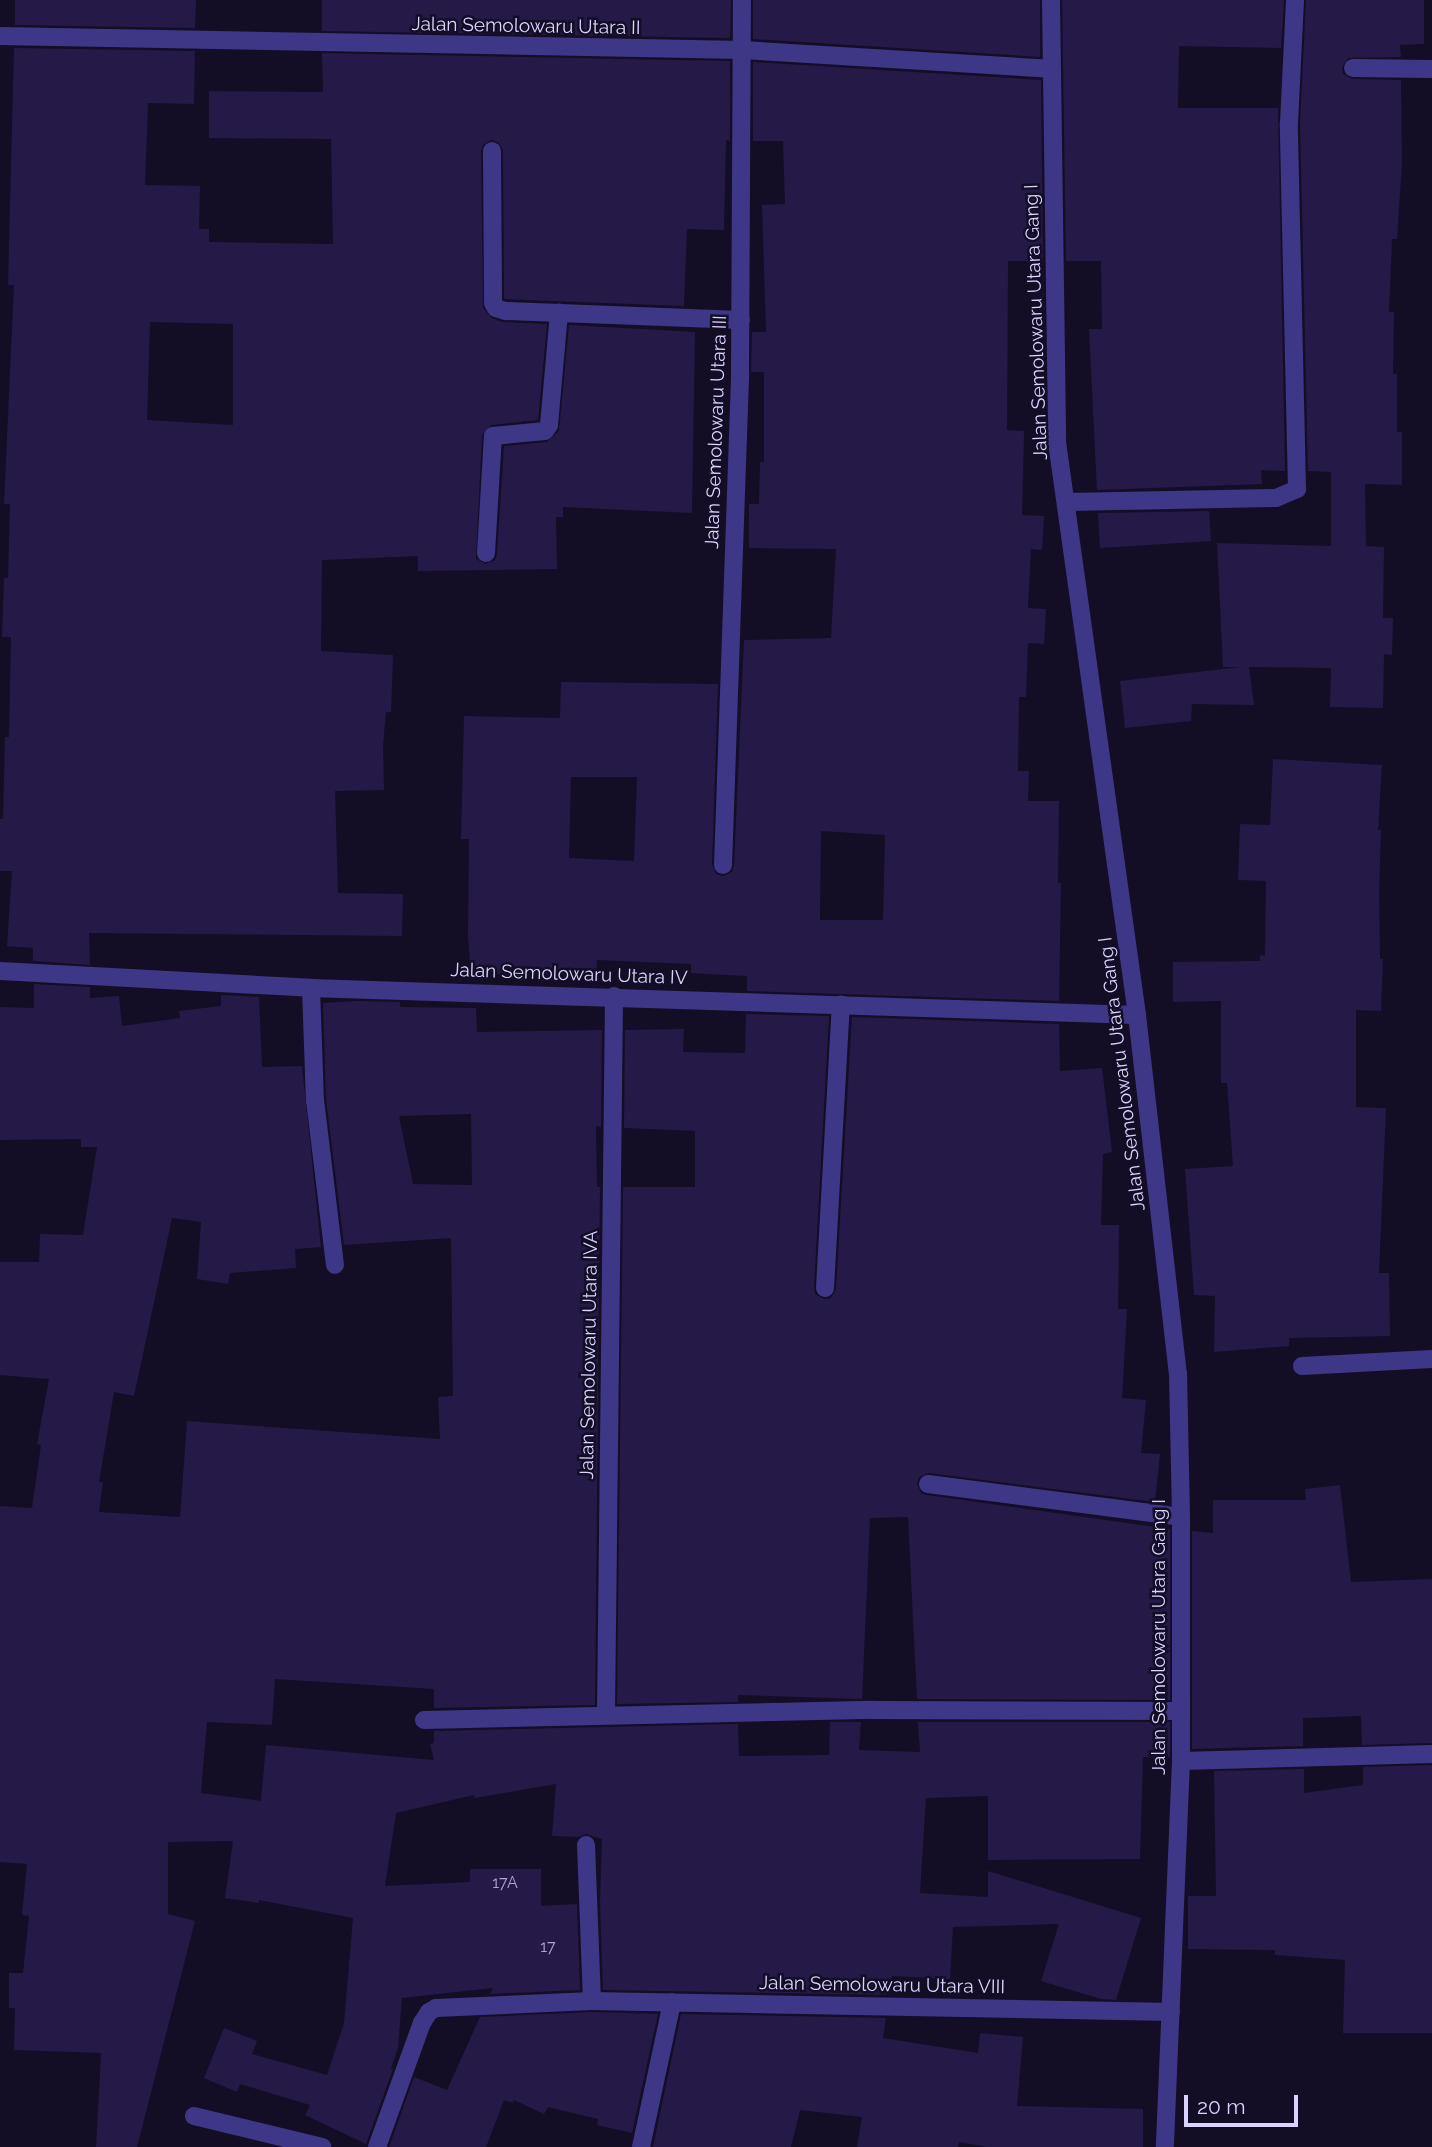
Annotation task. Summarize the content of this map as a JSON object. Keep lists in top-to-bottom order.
{
  "streets": {
    "street": [
      "Jalan Semolowaru Utara II",
      "Jalan Semolowaru Utara Gang I",
      "Jalan Semolowaru Utara III",
      "Jalan Semolowaru Utara IV",
      "Jalan Semolowaru Utara IVA",
      "Jalan Semolowaru Utara VIII"
    ]
  },
  "crossings": [
    ["Jalan Semolowaru Utara II", "Jalan Semolowaru Utara Gang I"],
    ["Jalan Semolowaru Utara II", "Jalan Semolowaru Utara III"],
    ["Jalan Semolowaru Utara Gang I", "Jalan Semolowaru Utara IV"],
    ["Jalan Semolowaru Utara Gang I", "Jalan Semolowaru Utara VIII"],
    ["Jalan Semolowaru Utara IV", "Jalan Semolowaru Utara IVA"]
  ],
  "house_numbers": ["17A", "17"],
  "scale_bar": "20 m"
}
